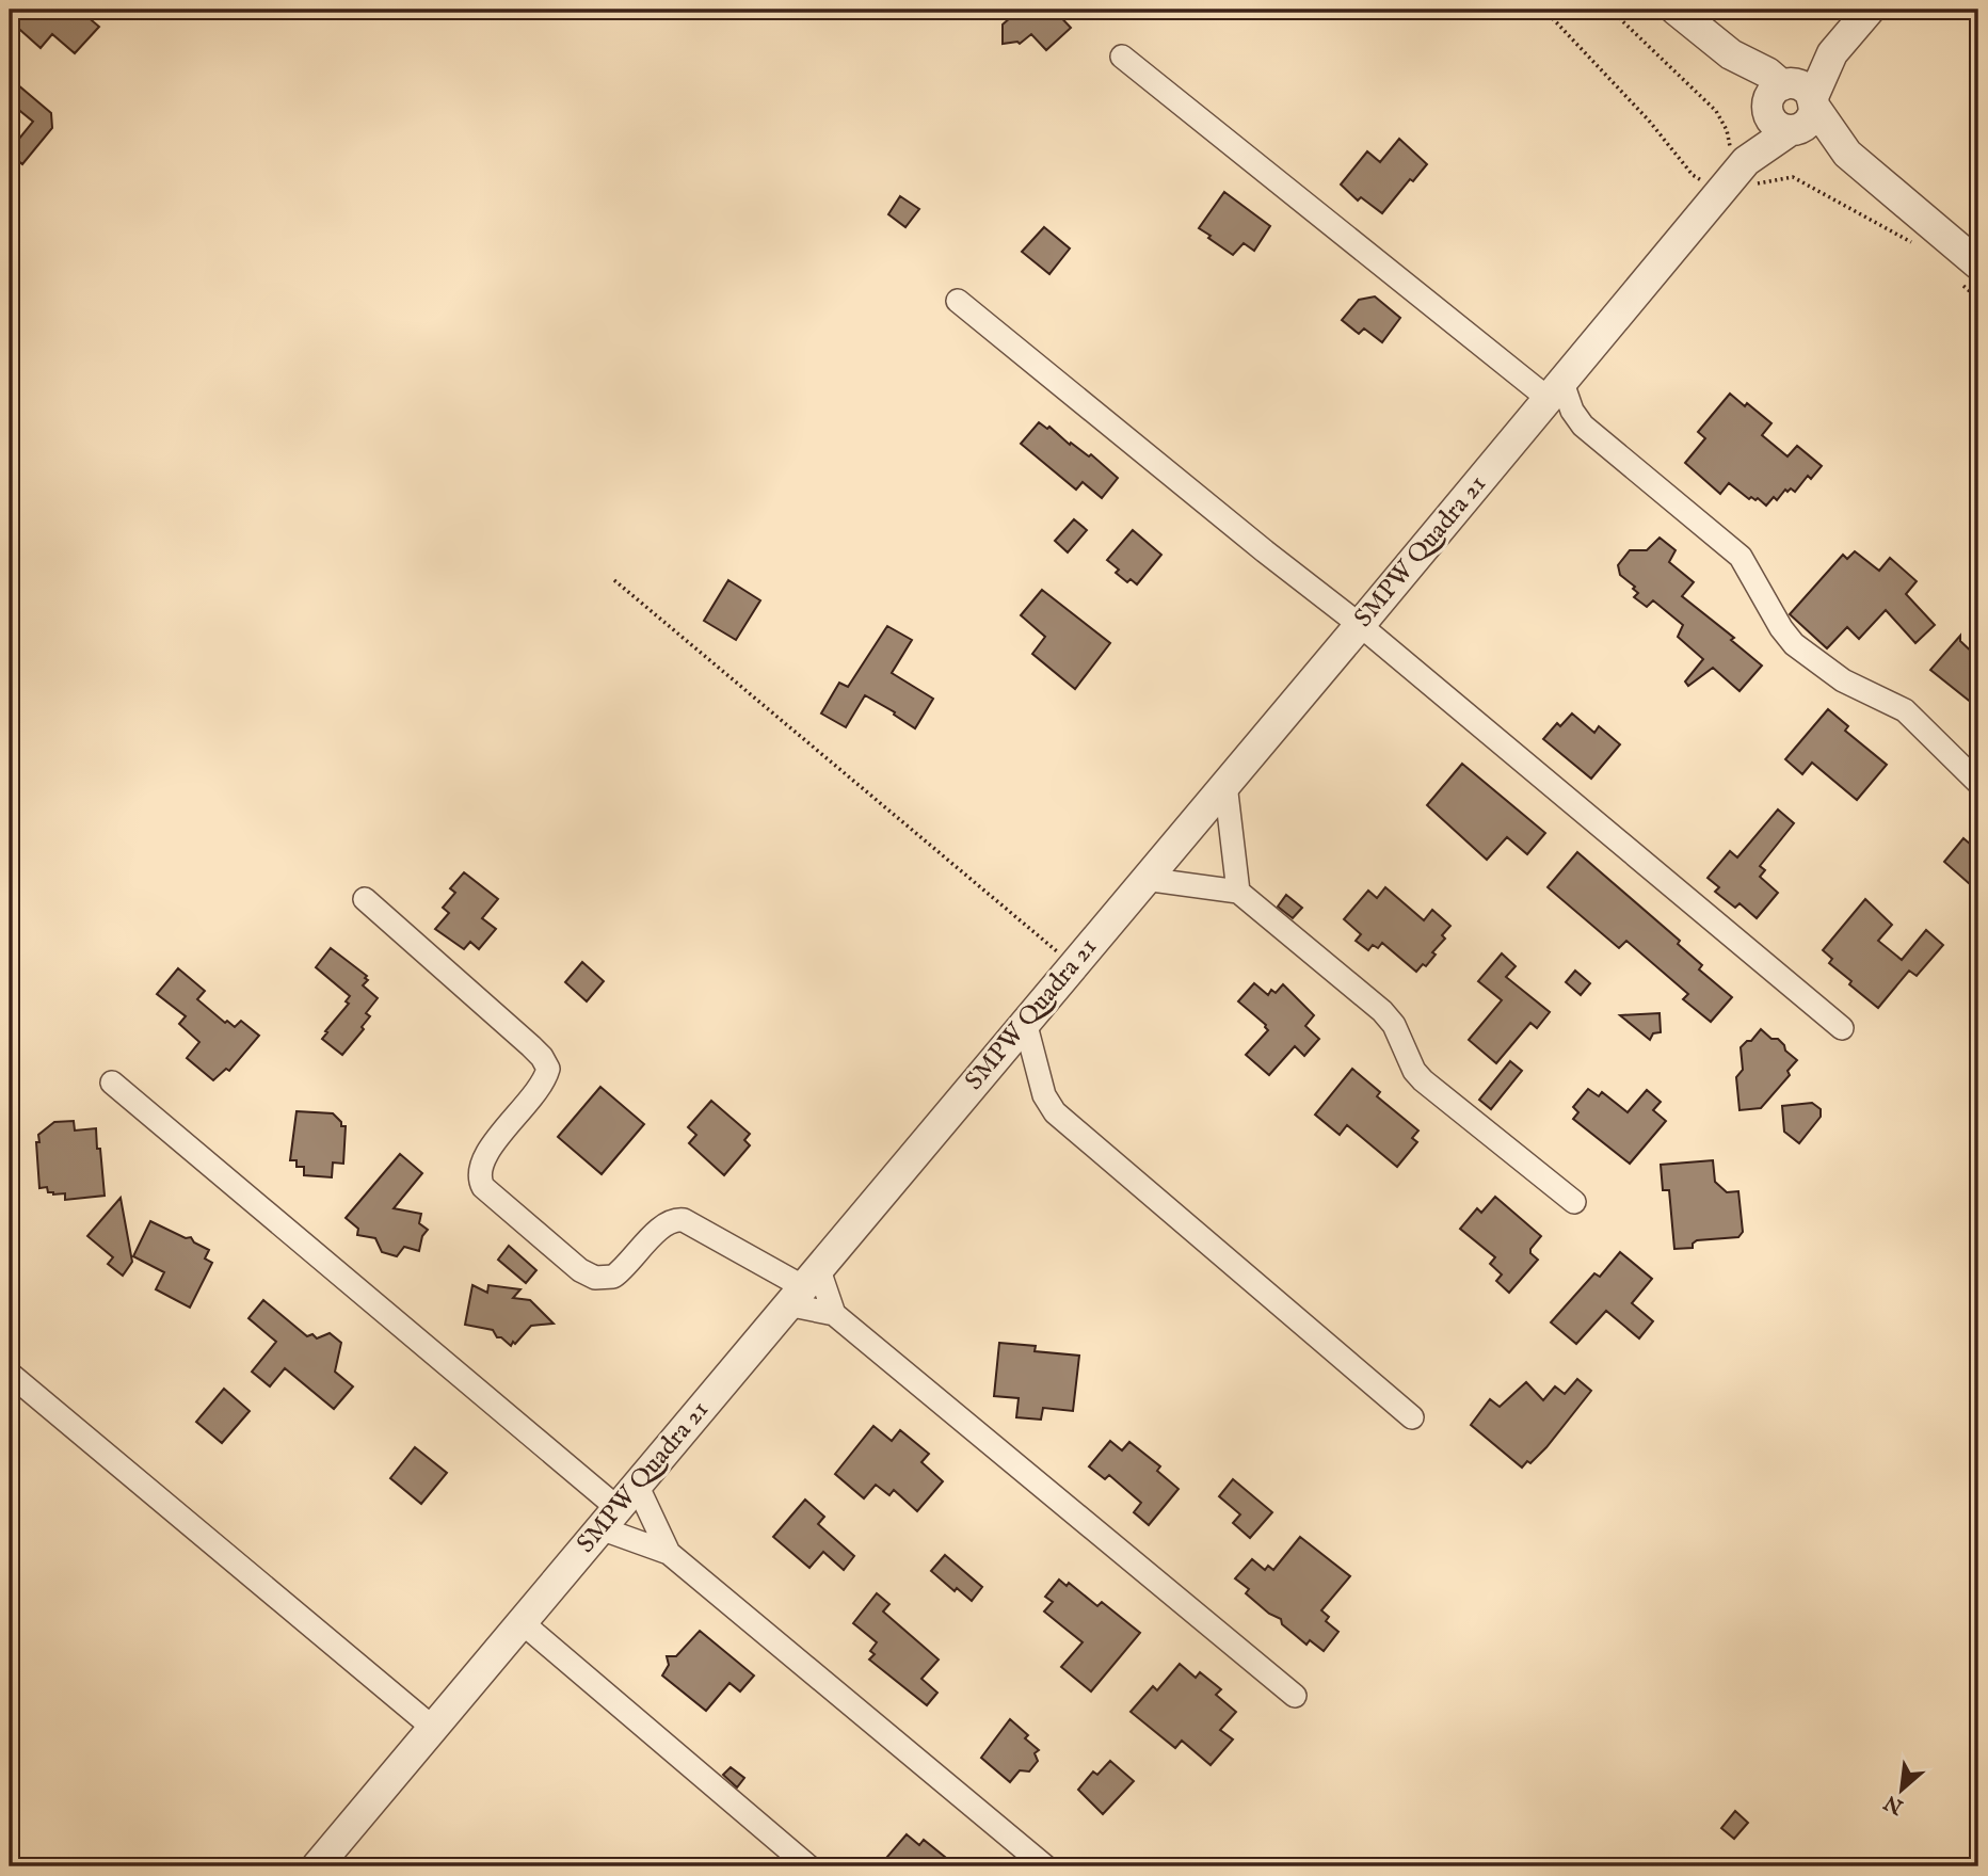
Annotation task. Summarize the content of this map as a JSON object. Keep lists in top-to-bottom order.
{
  "streets": {
    "street": ["SMPW Quadra 21"]
  },
  "north": "bottom left"
}
